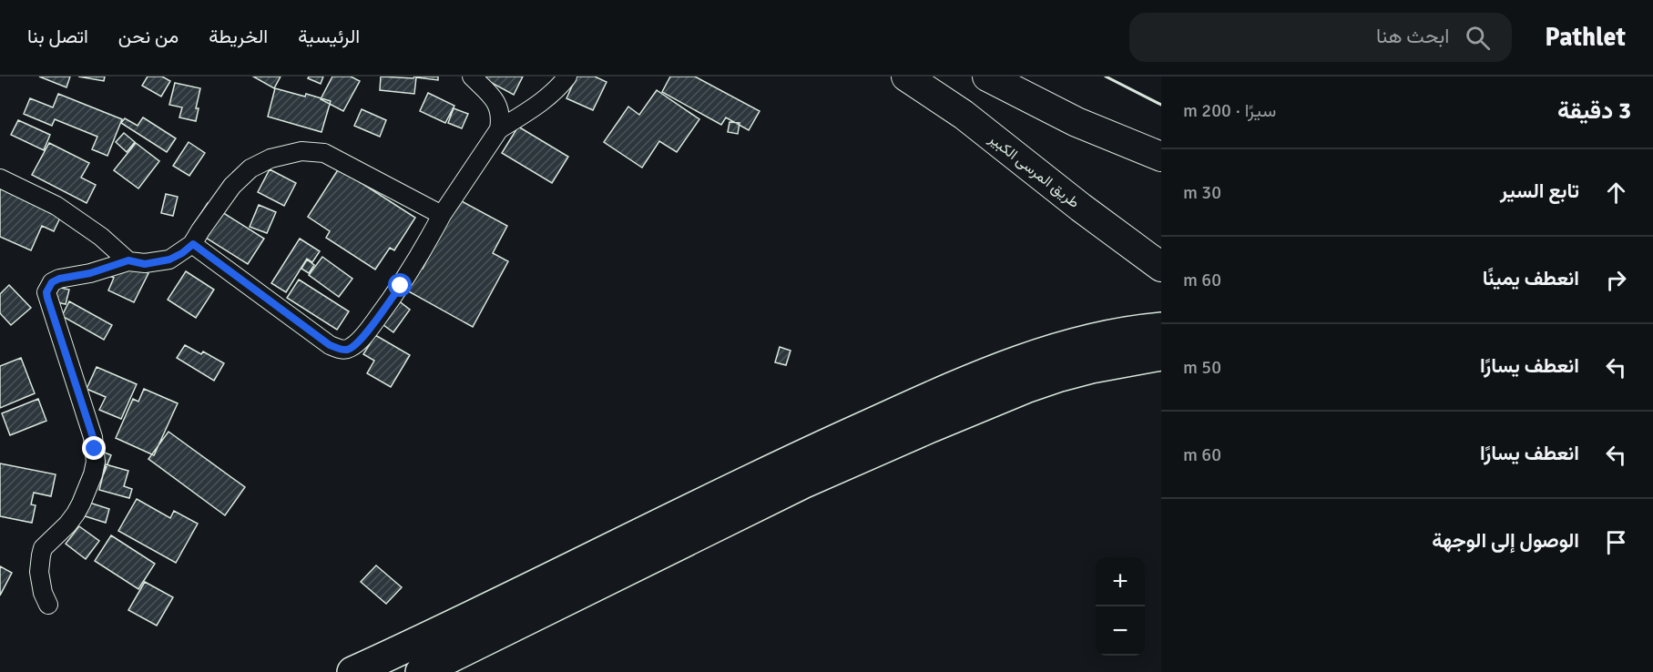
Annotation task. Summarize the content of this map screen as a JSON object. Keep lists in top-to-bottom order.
{
  "streets": {
    "main road": ["طريق المرسى الكبير"]
  },
  "page": {
    "header": "Pathlet",
    "search": "ابحث هنا",
    "nav": [
      "الرئيسية",
      "الخريطة",
      "من نحن",
      "اتصل بنا"
    ],
    "heading": ["3 دقيقة", "سيرًا · 200 m"],
    "list": [
      ["تابع السير", "30 m"],
      ["انعطف يمينًا", "60 m"],
      ["انعطف يسارًا", "50 m"],
      ["انعطف يسارًا", "60 m"],
      "الوصول إلى الوجهة"
    ],
    "map_buttons": ["+", "−"]
  }
}
